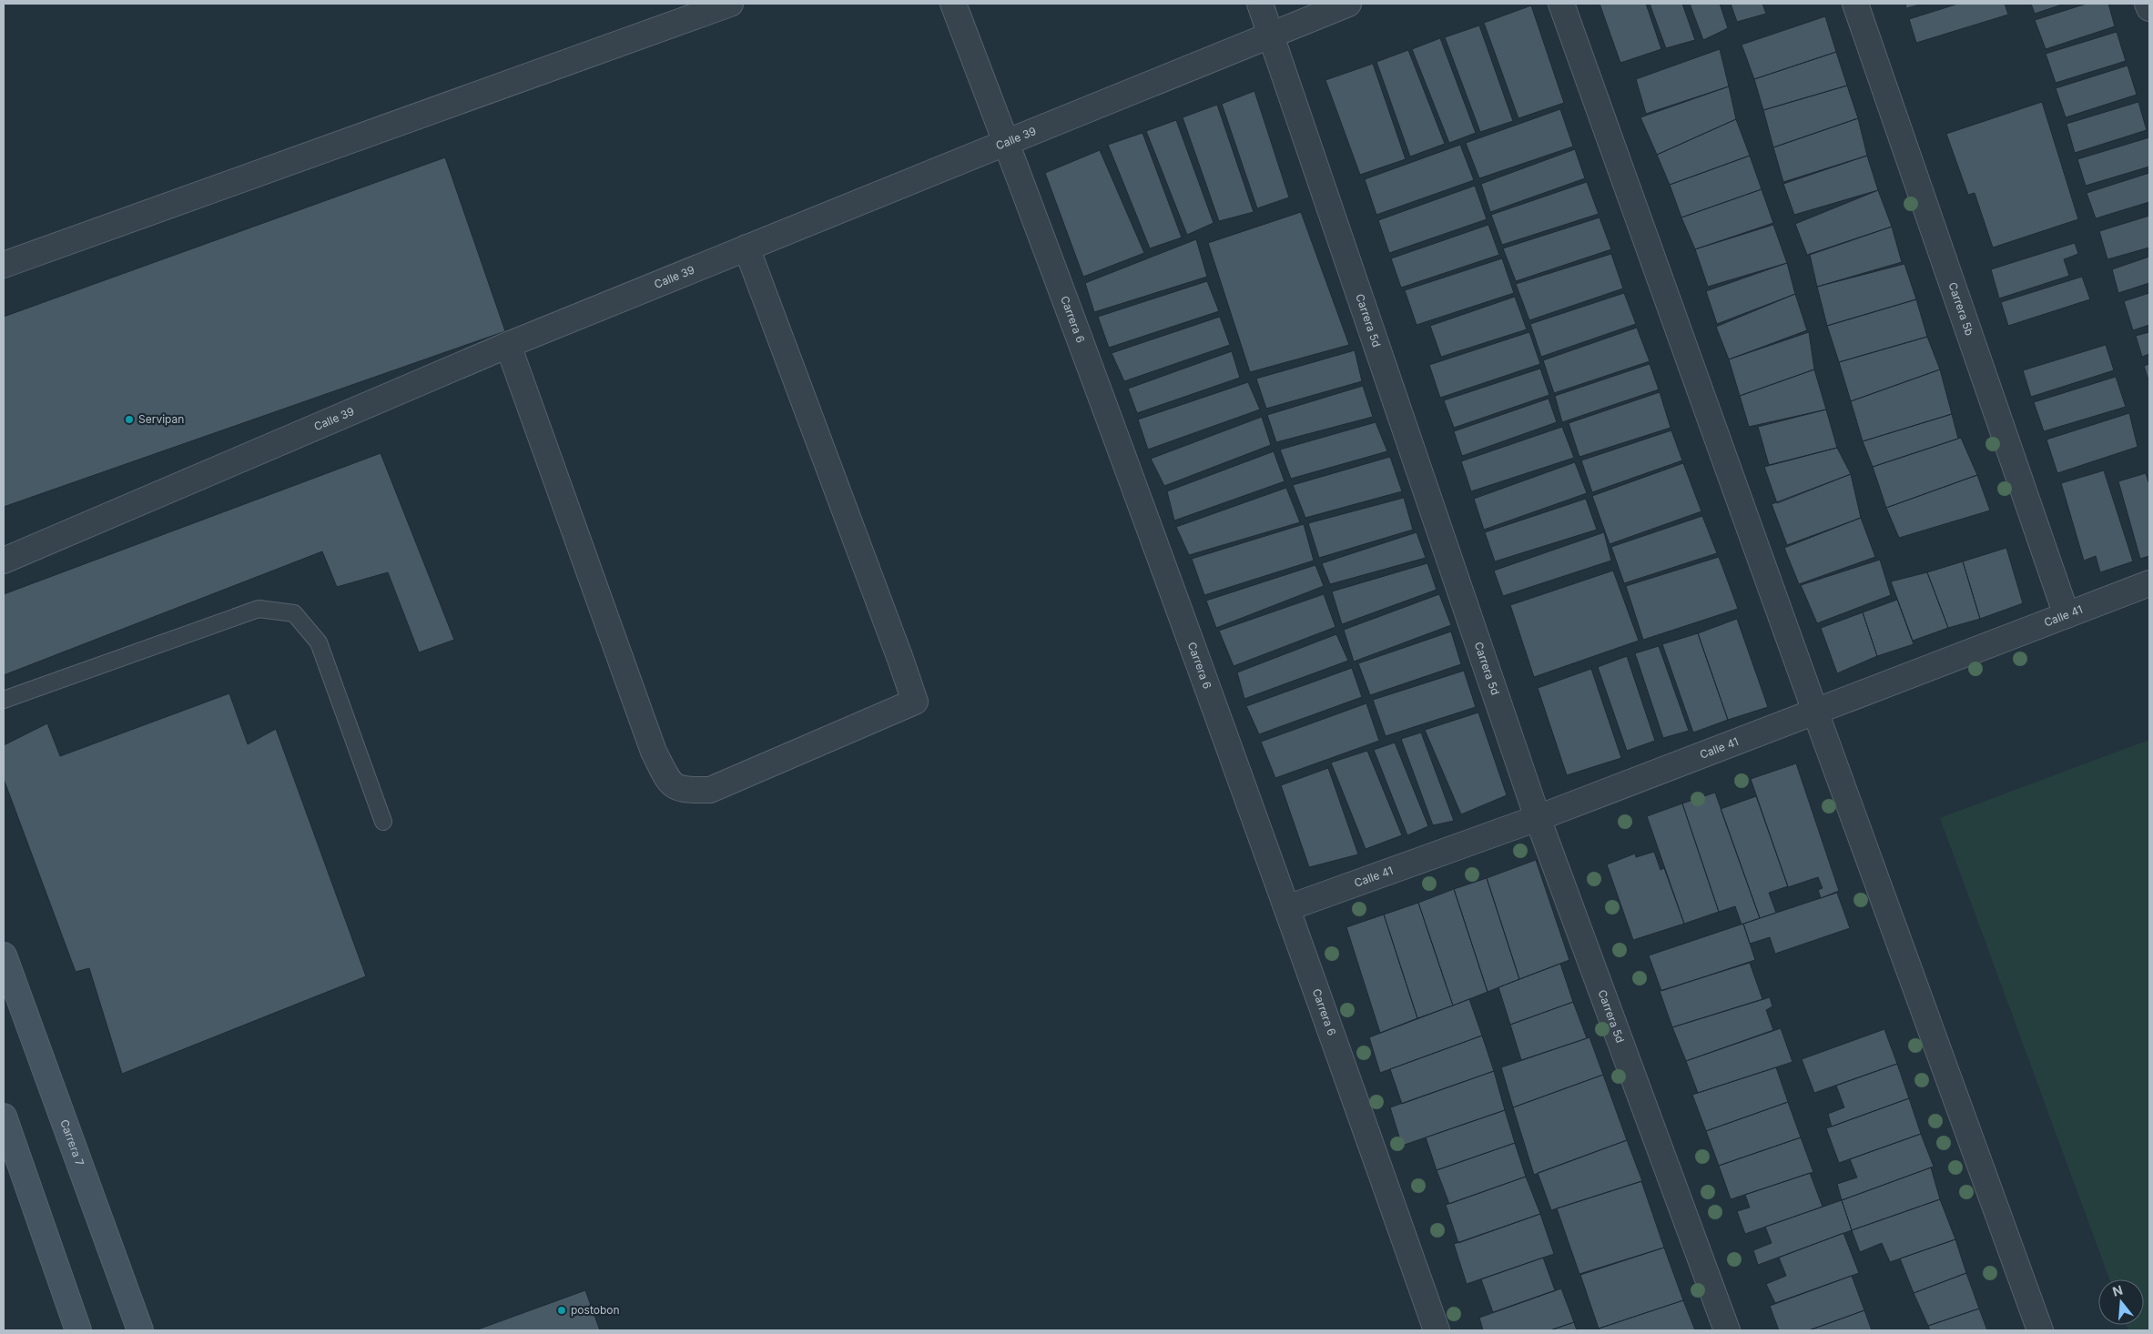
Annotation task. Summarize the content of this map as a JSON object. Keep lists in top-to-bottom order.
{
  "streets": {
    "main road": ["Carrera 7"],
    "street": [
      "Calle 39",
      "Carrera 5b",
      "Carrera 6",
      "Carrera 5d",
      "Calle 41"
    ]
  },
  "crossings": [
    ["Calle 39", "Carrera 6"],
    ["Calle 39", "Carrera 5d"],
    ["Carrera 5b", "Calle 41"],
    ["Carrera 6", "Calle 41"],
    ["Carrera 5d", "Calle 41"]
  ],
  "places": ["Servipan", "postobon"],
  "north": "top"
}
